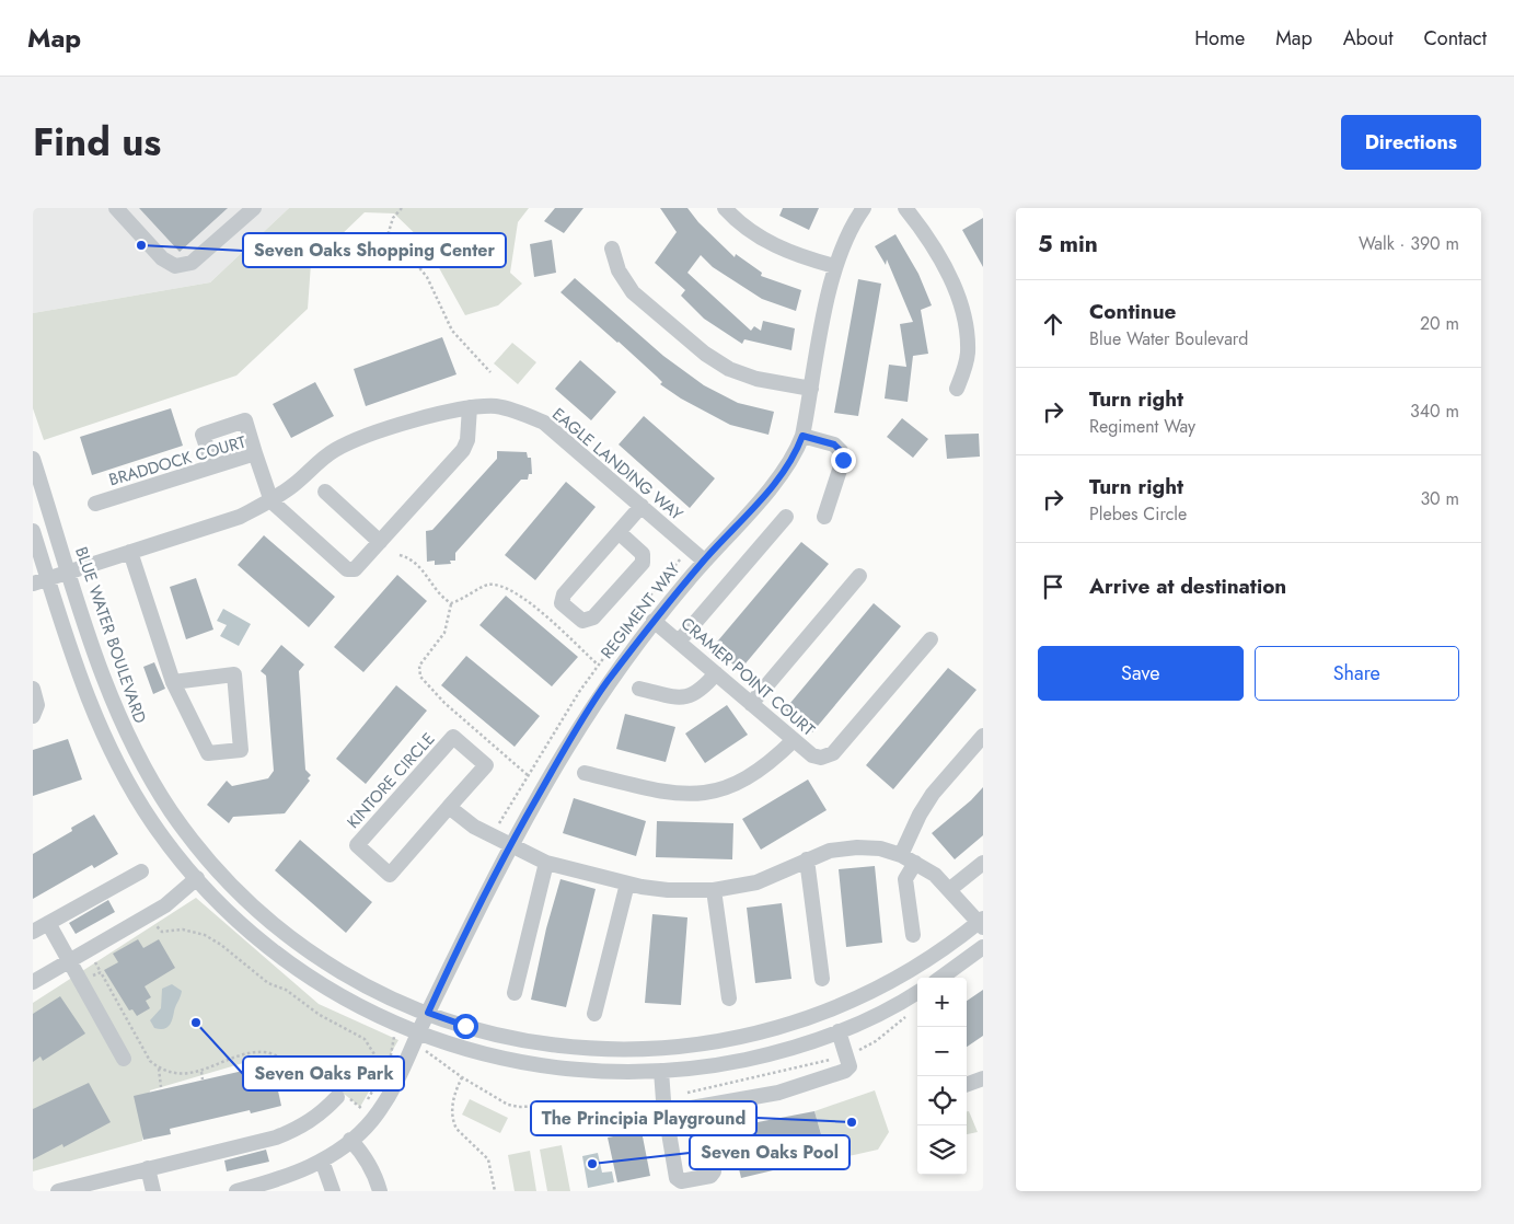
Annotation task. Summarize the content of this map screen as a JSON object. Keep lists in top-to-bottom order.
{
  "streets": {
    "street": [
      "BRADDOCK COURT",
      "EAGLE LANDING WAY",
      "REGIMENT WAY",
      "BLUE WATER BOULEVARD",
      "CRAMER POINT COURT",
      "KINTORE CIRCLE"
    ]
  },
  "crossings": [
    ["BRADDOCK COURT", "EAGLE LANDING WAY"],
    ["EAGLE LANDING WAY", "REGIMENT WAY"],
    ["EAGLE LANDING WAY", "BLUE WATER BOULEVARD"],
    ["REGIMENT WAY", "BLUE WATER BOULEVARD"],
    ["REGIMENT WAY", "CRAMER POINT COURT"]
  ],
  "places": [
    "Seven Oaks Shopping Center",
    "Seven Oaks Park",
    "The Principia Playground",
    "Seven Oaks Pool"
  ],
  "page": {
    "header": "Map",
    "nav": [
      "Home",
      "Map",
      "About",
      "Contact"
    ],
    "title": "Find us",
    "buttons": [
      "Directions",
      ["Save", "Share"]
    ],
    "heading": ["5 min", "Walk · 390 m"],
    "list": [
      ["Continue", "Blue Water Boulevard", "20 m"],
      ["Turn right", "Regiment Way", "340 m"],
      ["Turn right", "Plebes Circle", "30 m"],
      "Arrive at destination"
    ],
    "map_buttons": ["+", "−"]
  }
}
